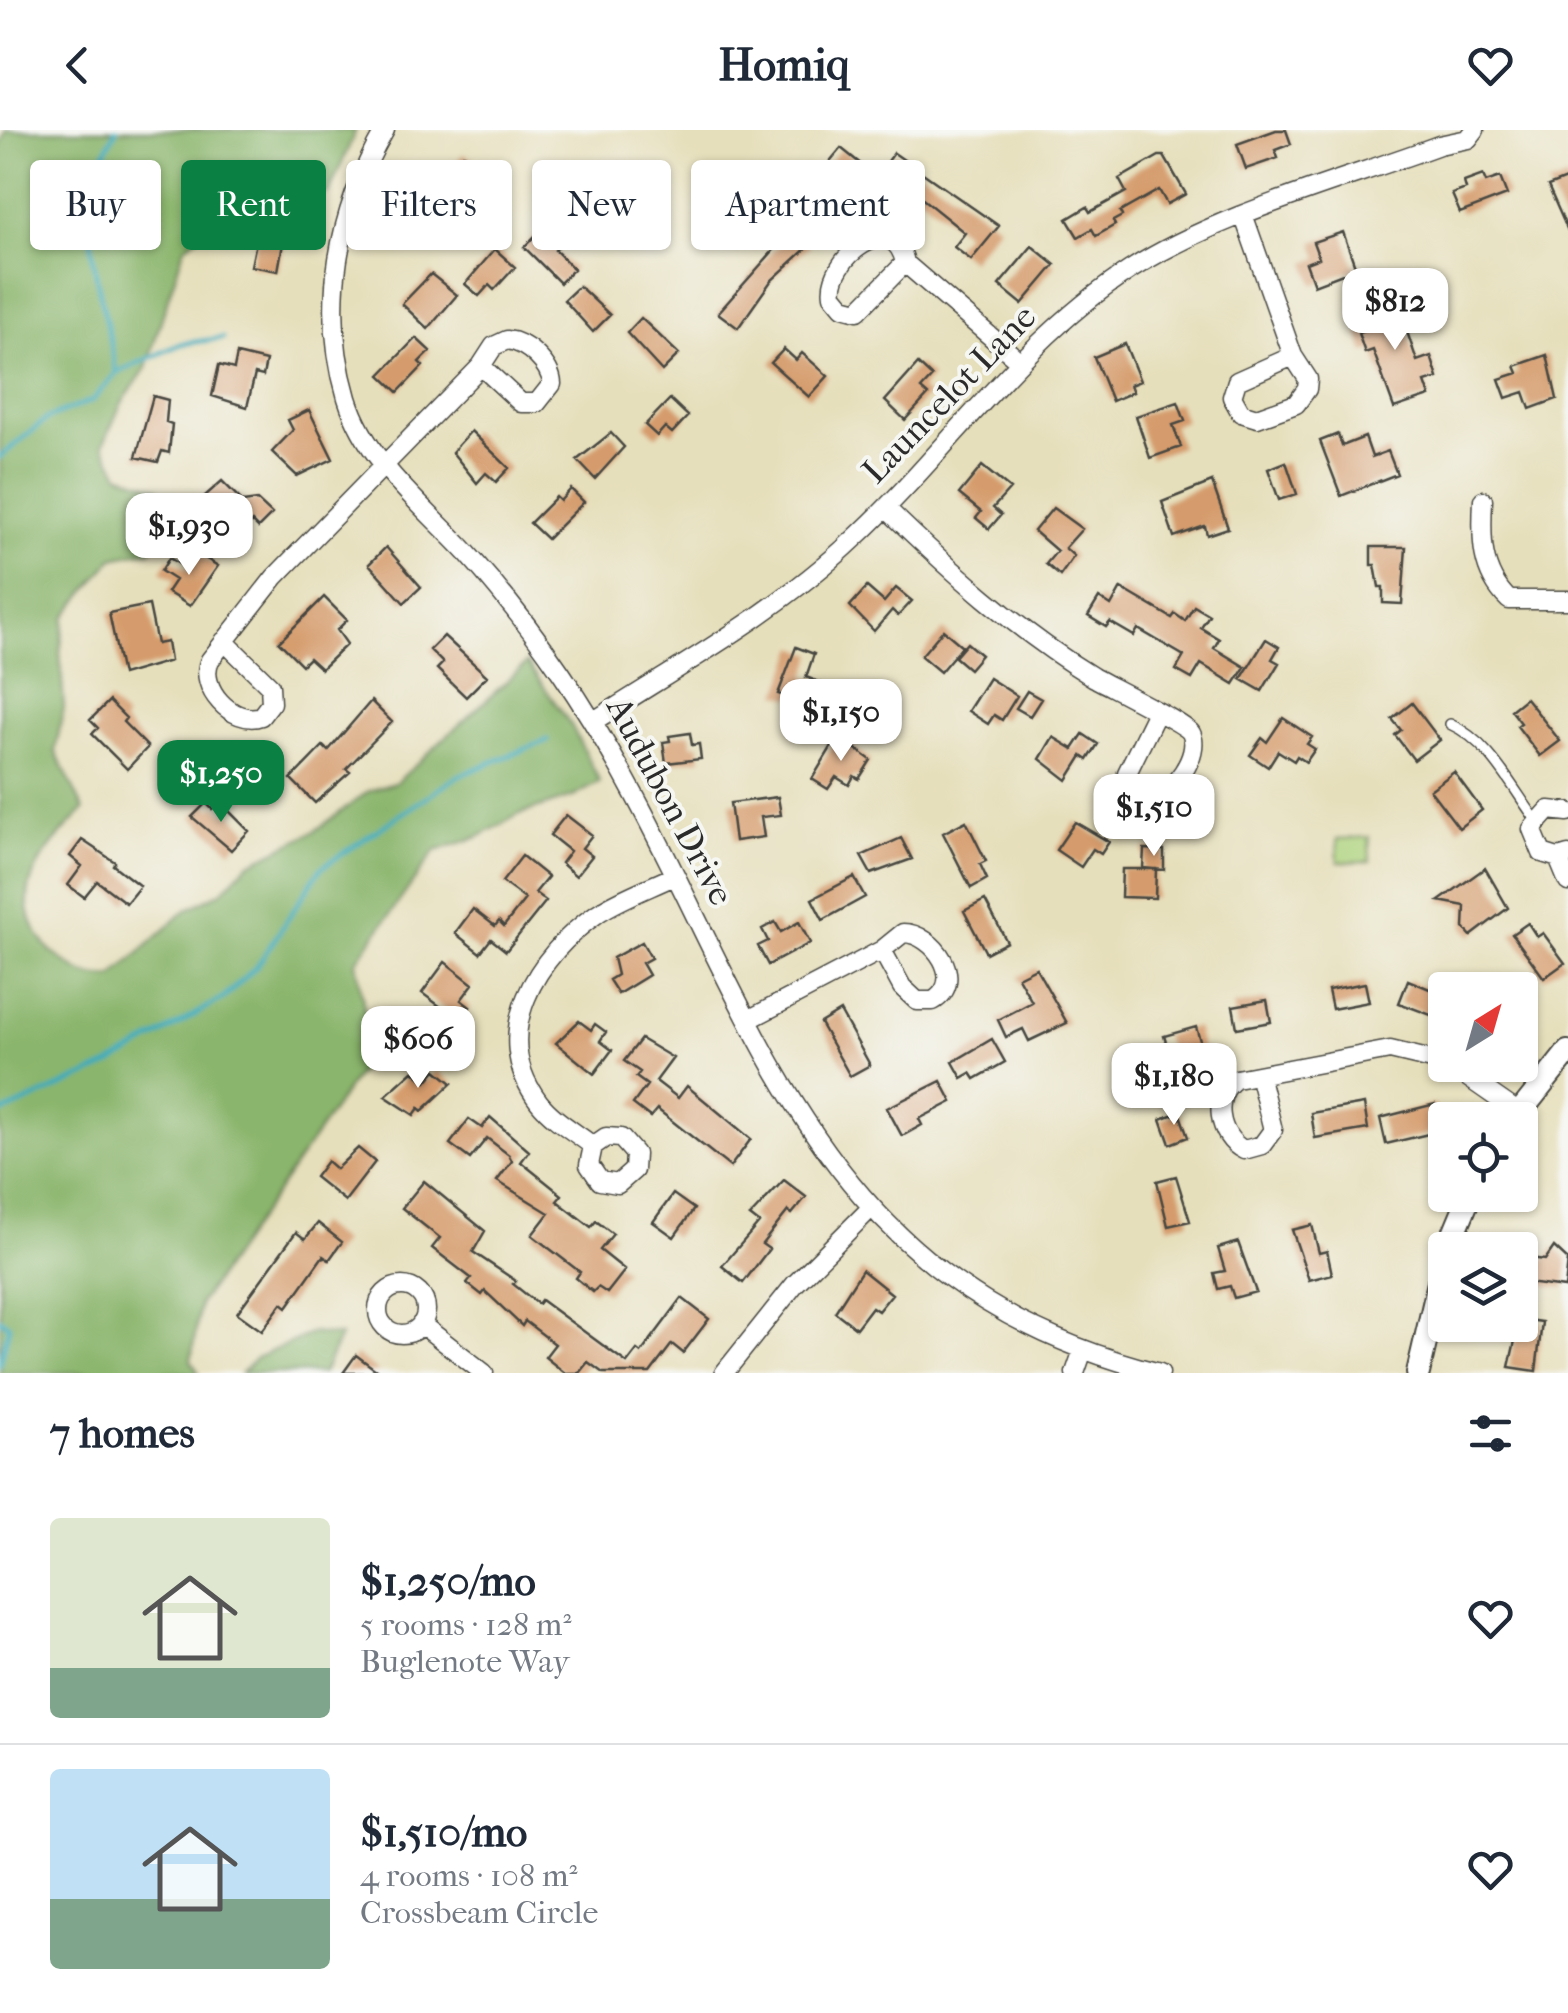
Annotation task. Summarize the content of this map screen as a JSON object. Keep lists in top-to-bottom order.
{
  "streets": {
    "street": ["Launcelot Lane", "Audubon Drive"]
  },
  "crossings": [
    ["Launcelot Lane", "Audubon Drive"]
  ],
  "north": "top right",
  "page": {
    "header": "Homiq",
    "chip": [
      "Buy",
      "Rent",
      "Filters",
      "New",
      "Apartment"
    ],
    "price": [
      "$812",
      "$1,930",
      "$1,150",
      "$1,250",
      "$1,510",
      "$606",
      "$1,180"
    ],
    "heading": "7 homes",
    "list": [
      {
        "name": "$1,250/mo",
        "note": "5 rooms · 128 m² · Buglenote Way"
      },
      {
        "name": "$1,510/mo",
        "note": "4 rooms · 108 m² · Crossbeam Circle"
      }
    ]
  }
}
